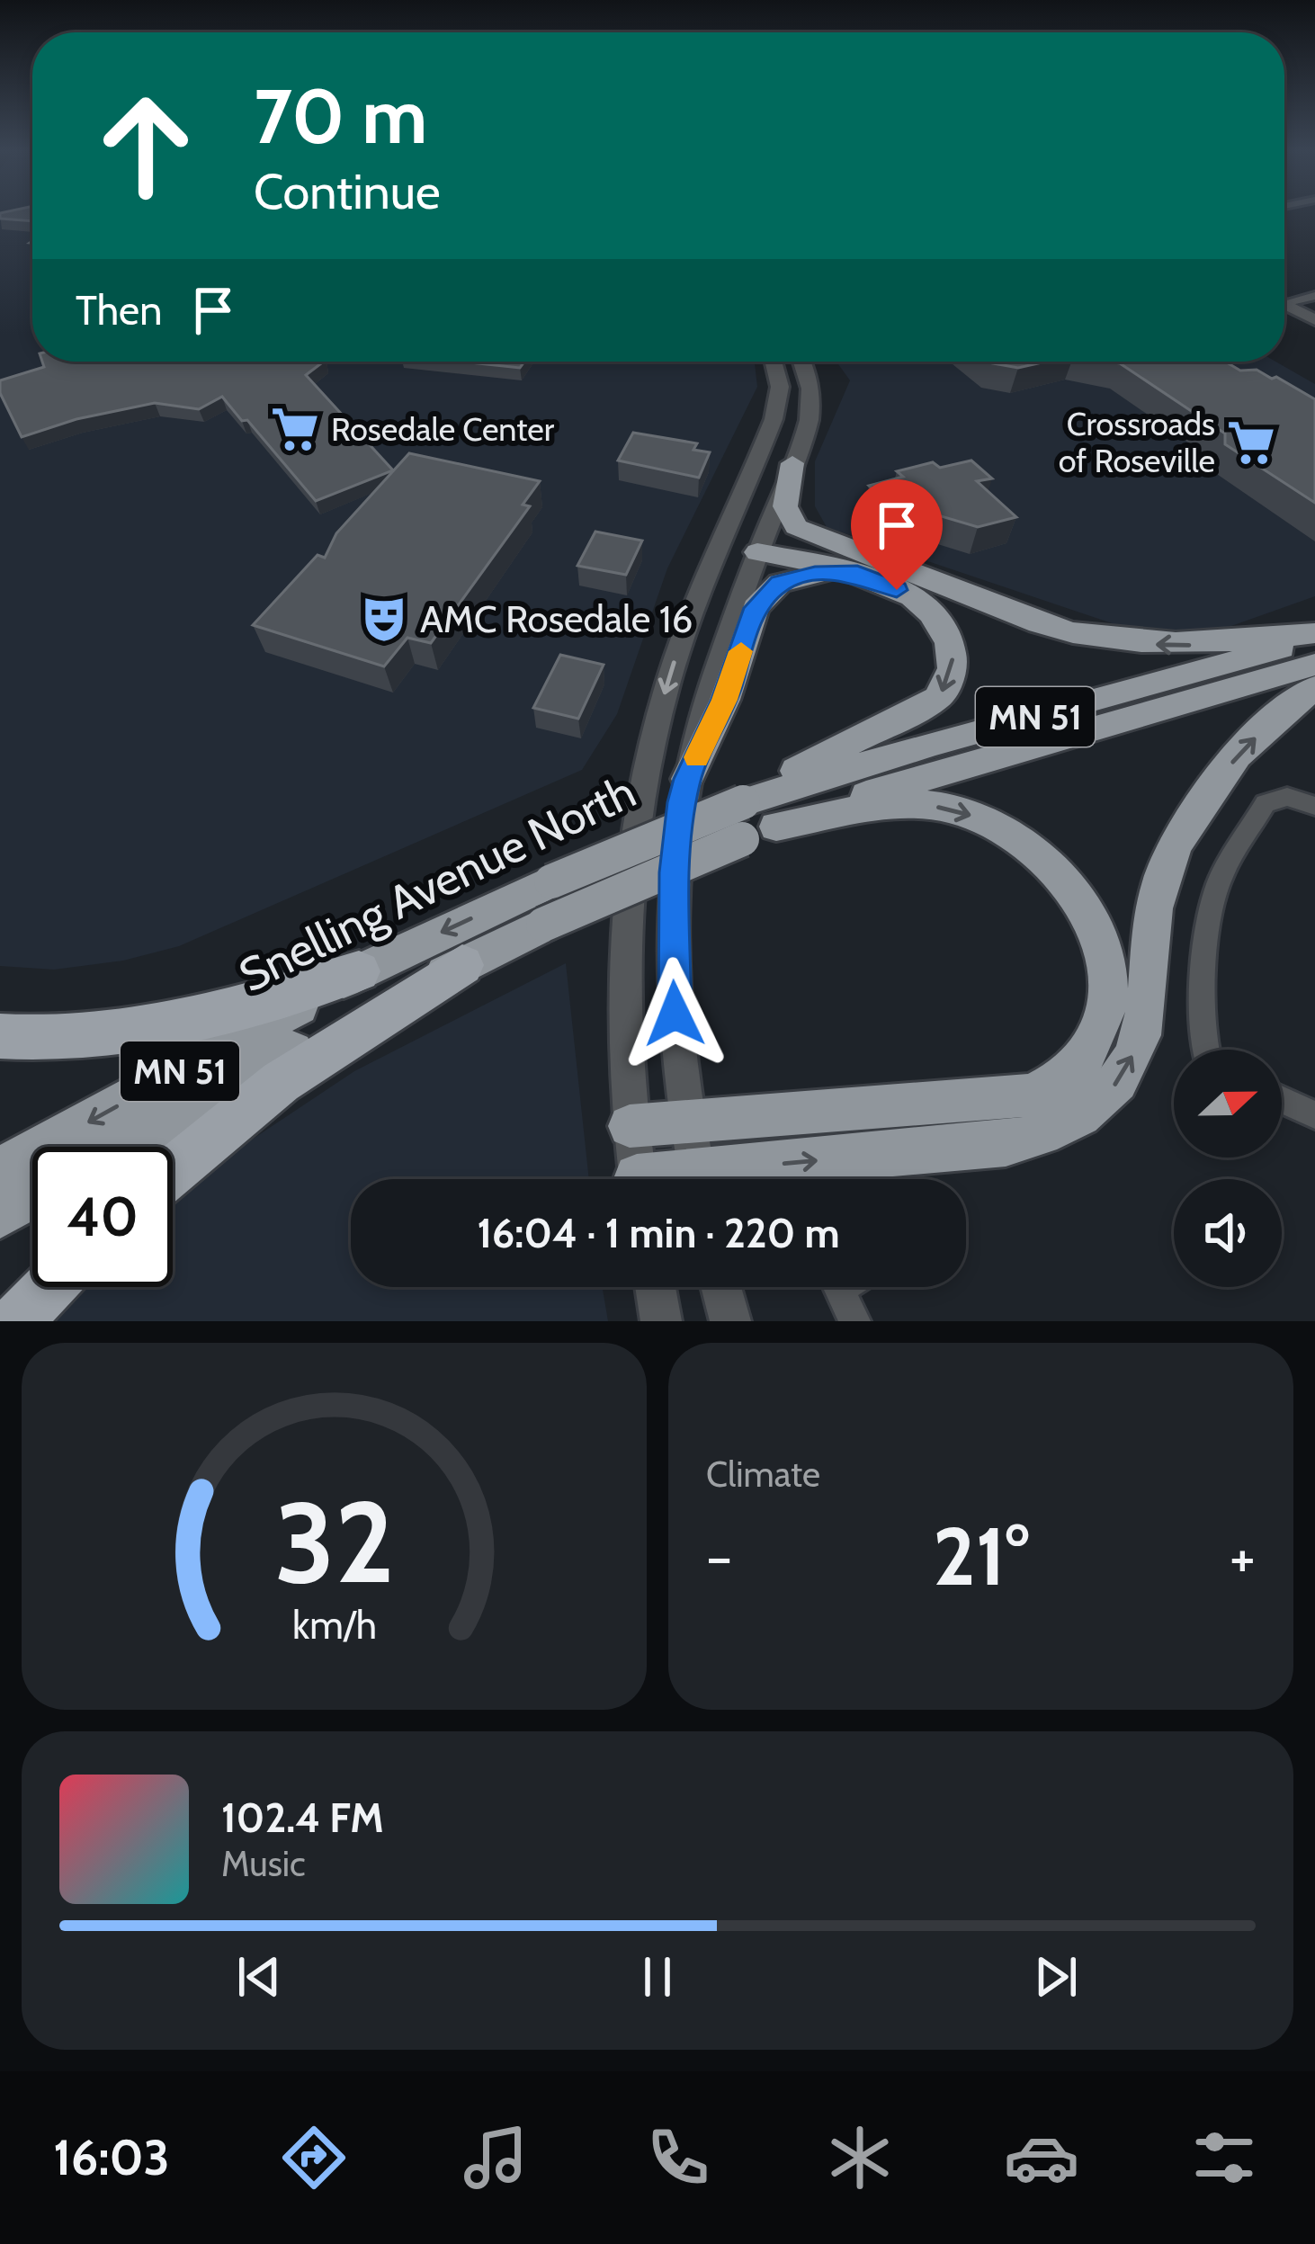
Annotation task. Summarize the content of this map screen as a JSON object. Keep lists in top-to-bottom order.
{
  "streets": {
    "highway": ["MN 51", "Snelling Avenue North"]
  },
  "places": {
    "supermarket": ["Rosedale Center", "Crossroads of Roseville"],
    "theatre": ["AMC Rosedale 16"]
  },
  "north": "right",
  "page": {
    "turn": ["70 m", "Continue"],
    "then": "Then",
    "limit": "40",
    "trip": "16:04 · 1 min · 220 m",
    "tile": "Climate",
    "heat": ["−", "21°", "+"],
    "song": ["102.4 FM", "Music"],
    "tabs": "16:03",
    "gauge": ["32", "km/h"]
  }
}
